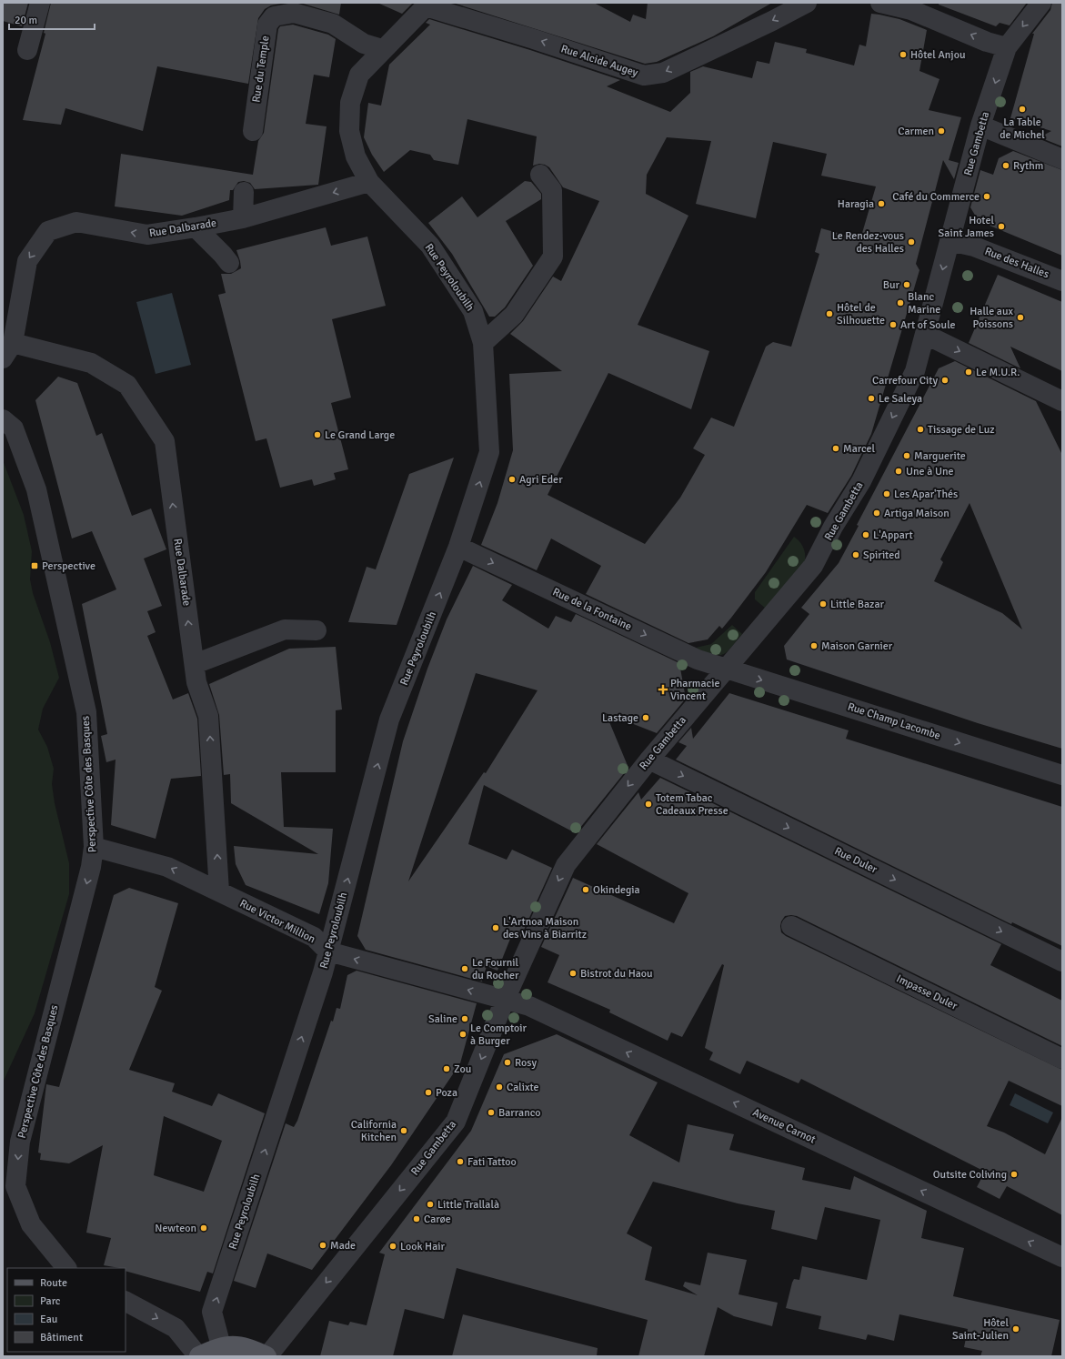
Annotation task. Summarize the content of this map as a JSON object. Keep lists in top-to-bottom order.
{
  "streets": {
    "street": [
      "Rue Alcide Augey",
      "Rue du Temple",
      "Rue Gambetta",
      "Rue Dalbarade",
      "Rue des Halles",
      "Rue Peyroloubilh",
      "Rue de la Fontaine",
      "Rue Champ Lacombe",
      "Perspective Côte des Basques",
      "Rue Duler",
      "Rue Victor Million",
      "Impasse Duler",
      "Avenue Carnot"
    ]
  },
  "crossings": [
    ["Rue Alcide Augey", "Rue Peyroloubilh"],
    ["Rue du Temple", "Rue Peyroloubilh"],
    ["Rue Gambetta", "Rue des Halles"],
    ["Rue Gambetta", "Rue de la Fontaine"],
    ["Rue Gambetta", "Rue Champ Lacombe"],
    ["Rue Gambetta", "Rue Duler"],
    ["Rue Gambetta", "Rue Victor Million"],
    ["Rue Gambetta", "Avenue Carnot"],
    ["Rue Dalbarade", "Rue Peyroloubilh"],
    ["Rue Dalbarade", "Rue Victor Million"],
    ["Rue Peyroloubilh", "Rue de la Fontaine"],
    ["Rue Peyroloubilh", "Rue Victor Million"],
    ["Rue de la Fontaine", "Rue Champ Lacombe"],
    ["Perspective Côte des Basques", "Rue Victor Million"],
    ["Rue Victor Million", "Avenue Carnot"]
  ],
  "one_way": [
    "Rue Alcide Augey",
    "Rue Gambetta",
    "Rue Peyroloubilh",
    "Rue de la Fontaine",
    "Rue Champ Lacombe",
    "Perspective Côte des Basques",
    "Rue Duler",
    "Rue Victor Million",
    "Avenue Carnot"
  ],
  "places": {
    "other": [
      "Hôtel Anjou",
      "La Table de Michel",
      "Carmen",
      "Rythm",
      "Café du Commerce",
      "Haragia",
      "Hotel Saint James",
      "Le Rendez-vous des Halles",
      "Bur",
      "Blanc Marine",
      "Hôtel de Silhouette",
      "Halle aux Poissons",
      "Art of Soule",
      "Le M.U.R.",
      "Carrefour City",
      "Le Saleya",
      "Tissage de Luz",
      "Le Grand Large",
      "Marcel",
      "Marguerite",
      "Une à Une",
      "Agri Eder",
      "Les Apar'Thés",
      "Artiga Maison",
      "L'Appart",
      "Spirited",
      "Little Bazar",
      "Maison Garnier",
      "Lastage",
      "Totem Tabac Cadeaux Presse",
      "Okindegia",
      "L'Artnoa Maison des Vins à Biarritz",
      "Le Fournil du Rocher",
      "Bistrot du Haou",
      "Saline",
      "Le Comptoir à Burger",
      "Rosy",
      "Zou",
      "Calixte",
      "Poza",
      "Barranco",
      "California Kitchen",
      "Fati Tattoo",
      "Outsite Coliving",
      "Little Trallalà",
      "Carøe",
      "Newteon",
      "Made",
      "Look Hair",
      "Hôtel Saint-Julien"
    ],
    "transit": ["Perspective"],
    "health": ["Pharmacie Vincent"]
  },
  "legend": [
    "Route",
    "Parc",
    "Eau",
    "Bâtiment"
  ],
  "scale_bar": "20 m"
}
